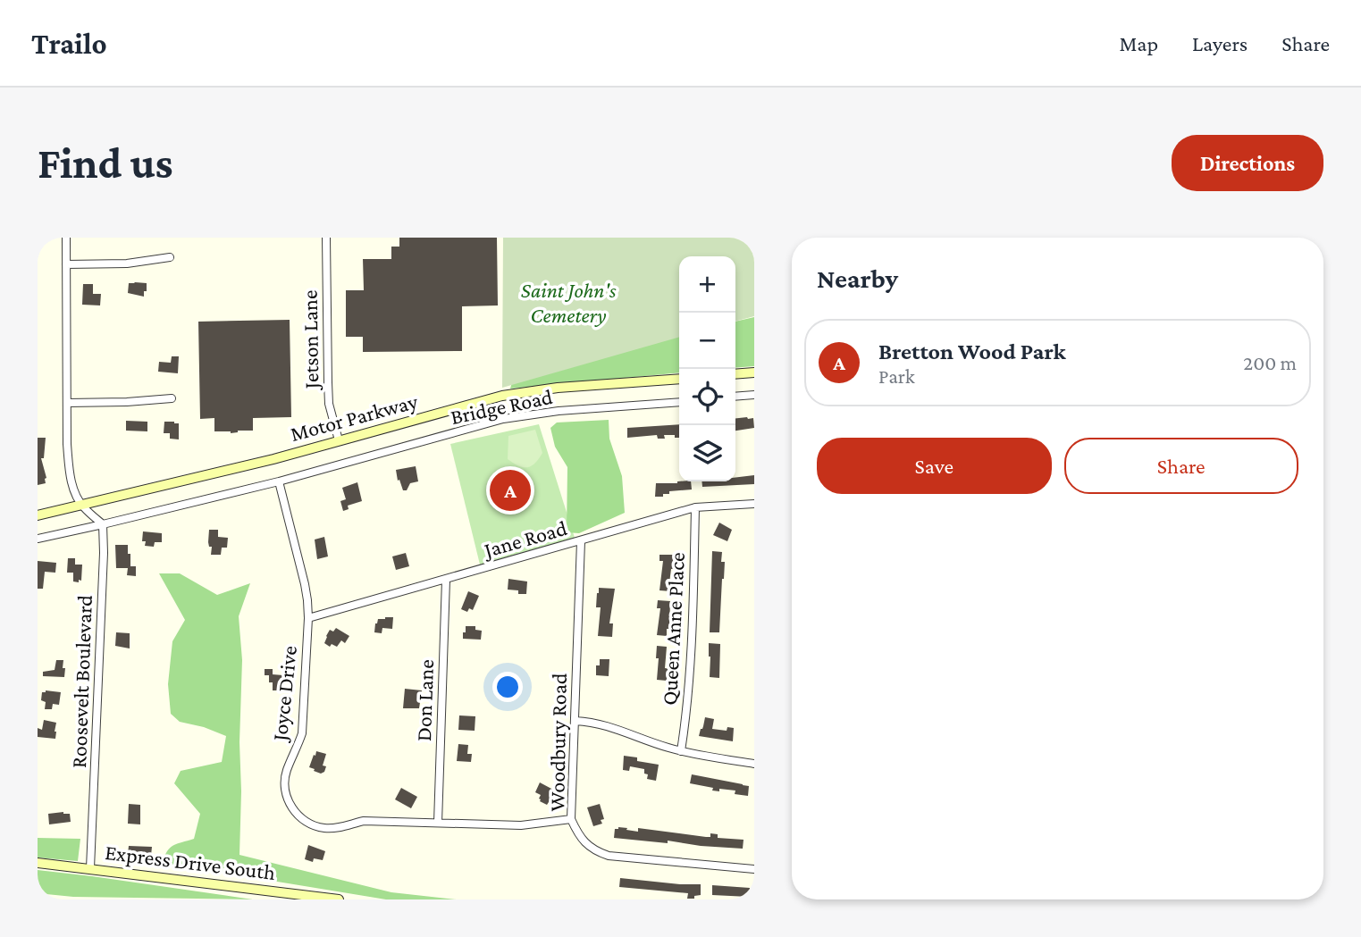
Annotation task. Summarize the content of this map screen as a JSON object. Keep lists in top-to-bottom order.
{
  "streets": {
    "main road": ["Motor Parkway", "Express Drive South"],
    "street": [
      "Jetson Lane",
      "Bridge Road",
      "Jane Road",
      "Queen Anne Place",
      "Roosevelt Boulevard",
      "Joyce Drive",
      "Don Lane",
      "Woodbury Road"
    ]
  },
  "crossings": [
    ["Jetson Lane", "Motor Parkway"],
    ["Bridge Road", "Roosevelt Boulevard"],
    ["Bridge Road", "Joyce Drive"],
    ["Jane Road", "Queen Anne Place"],
    ["Jane Road", "Joyce Drive"],
    ["Jane Road", "Don Lane"],
    ["Jane Road", "Woodbury Road"],
    ["Roosevelt Boulevard", "Express Drive South"],
    ["Joyce Drive", "Don Lane"],
    ["Joyce Drive", "Woodbury Road"]
  ],
  "parks": ["Saint John's Cemetery"],
  "page": {
    "header": "Trailo",
    "nav": ["Map", "Layers", "Share"],
    "buttons": [
      "Directions",
      ["Save", "Share"]
    ],
    "title": "Find us",
    "heading": "Nearby",
    "map_buttons": ["+", "−"],
    "list": [
      {
        "mark": "A",
        "name": "Bretton Wood Park",
        "note": "Park",
        "value": "200 m"
      }
    ],
    "pins": "A"
  }
}
